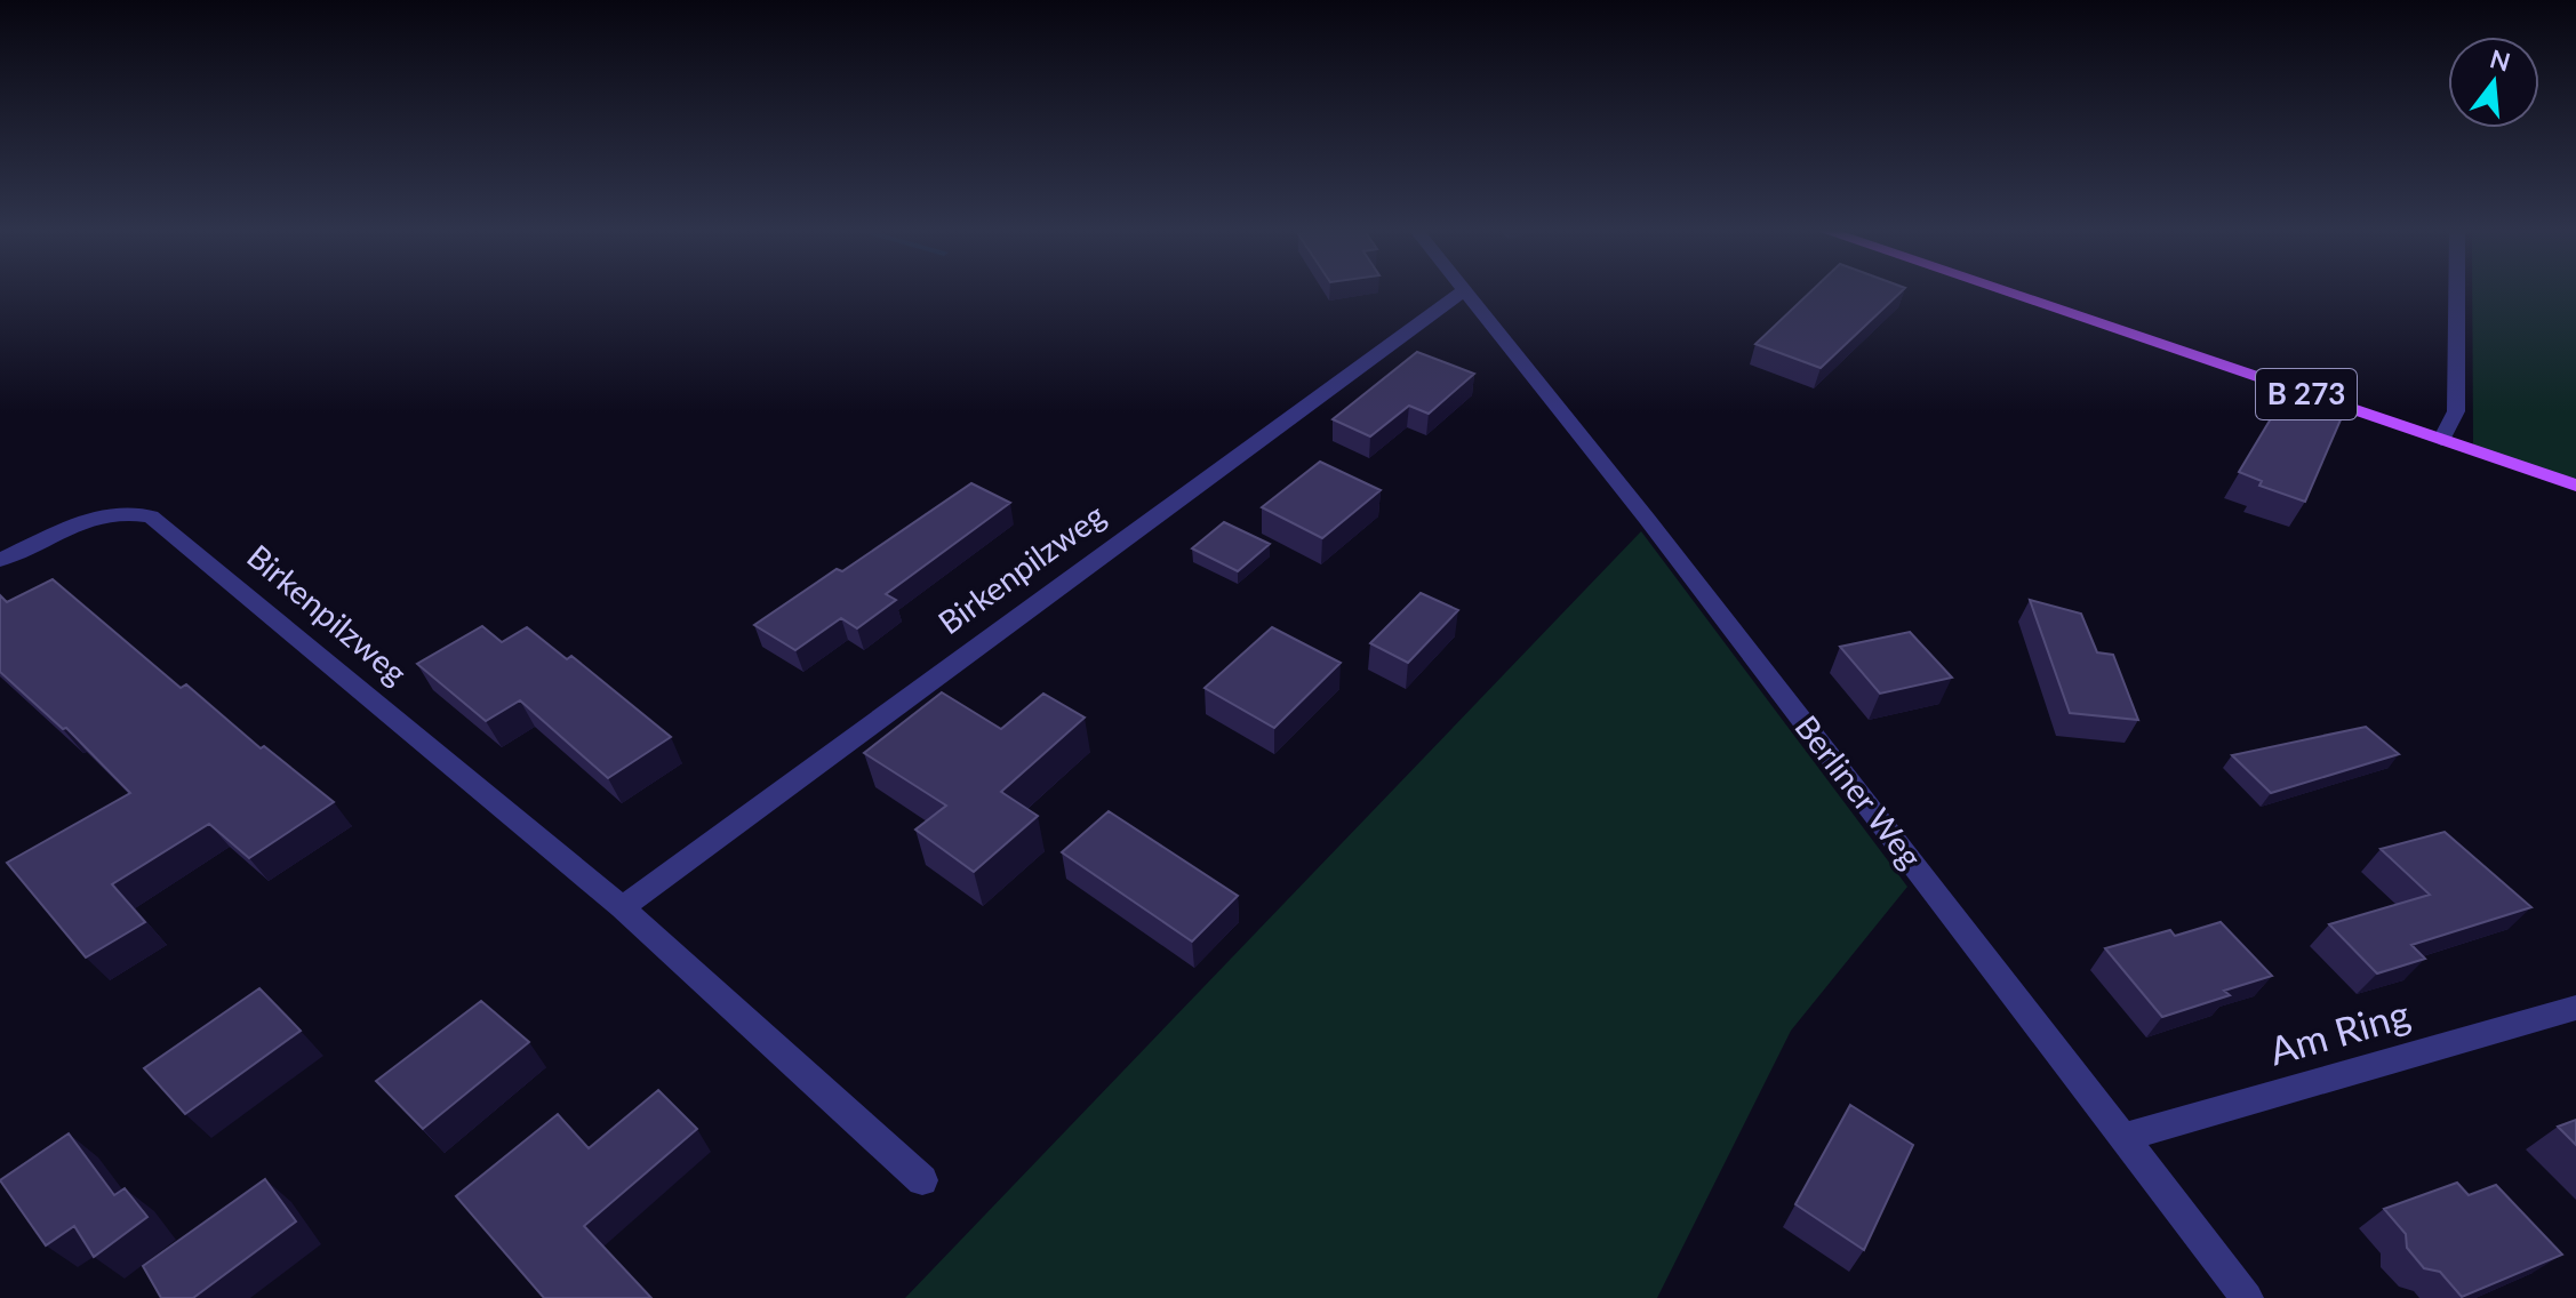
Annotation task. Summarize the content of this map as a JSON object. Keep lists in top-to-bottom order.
{
  "streets": {
    "main road": ["B 273"],
    "street": ["Birkenpilzweg", "Berliner Weg", "Am Ring"]
  },
  "crossings": [
    ["Berliner Weg", "Am Ring"]
  ],
  "north": "top"
}
